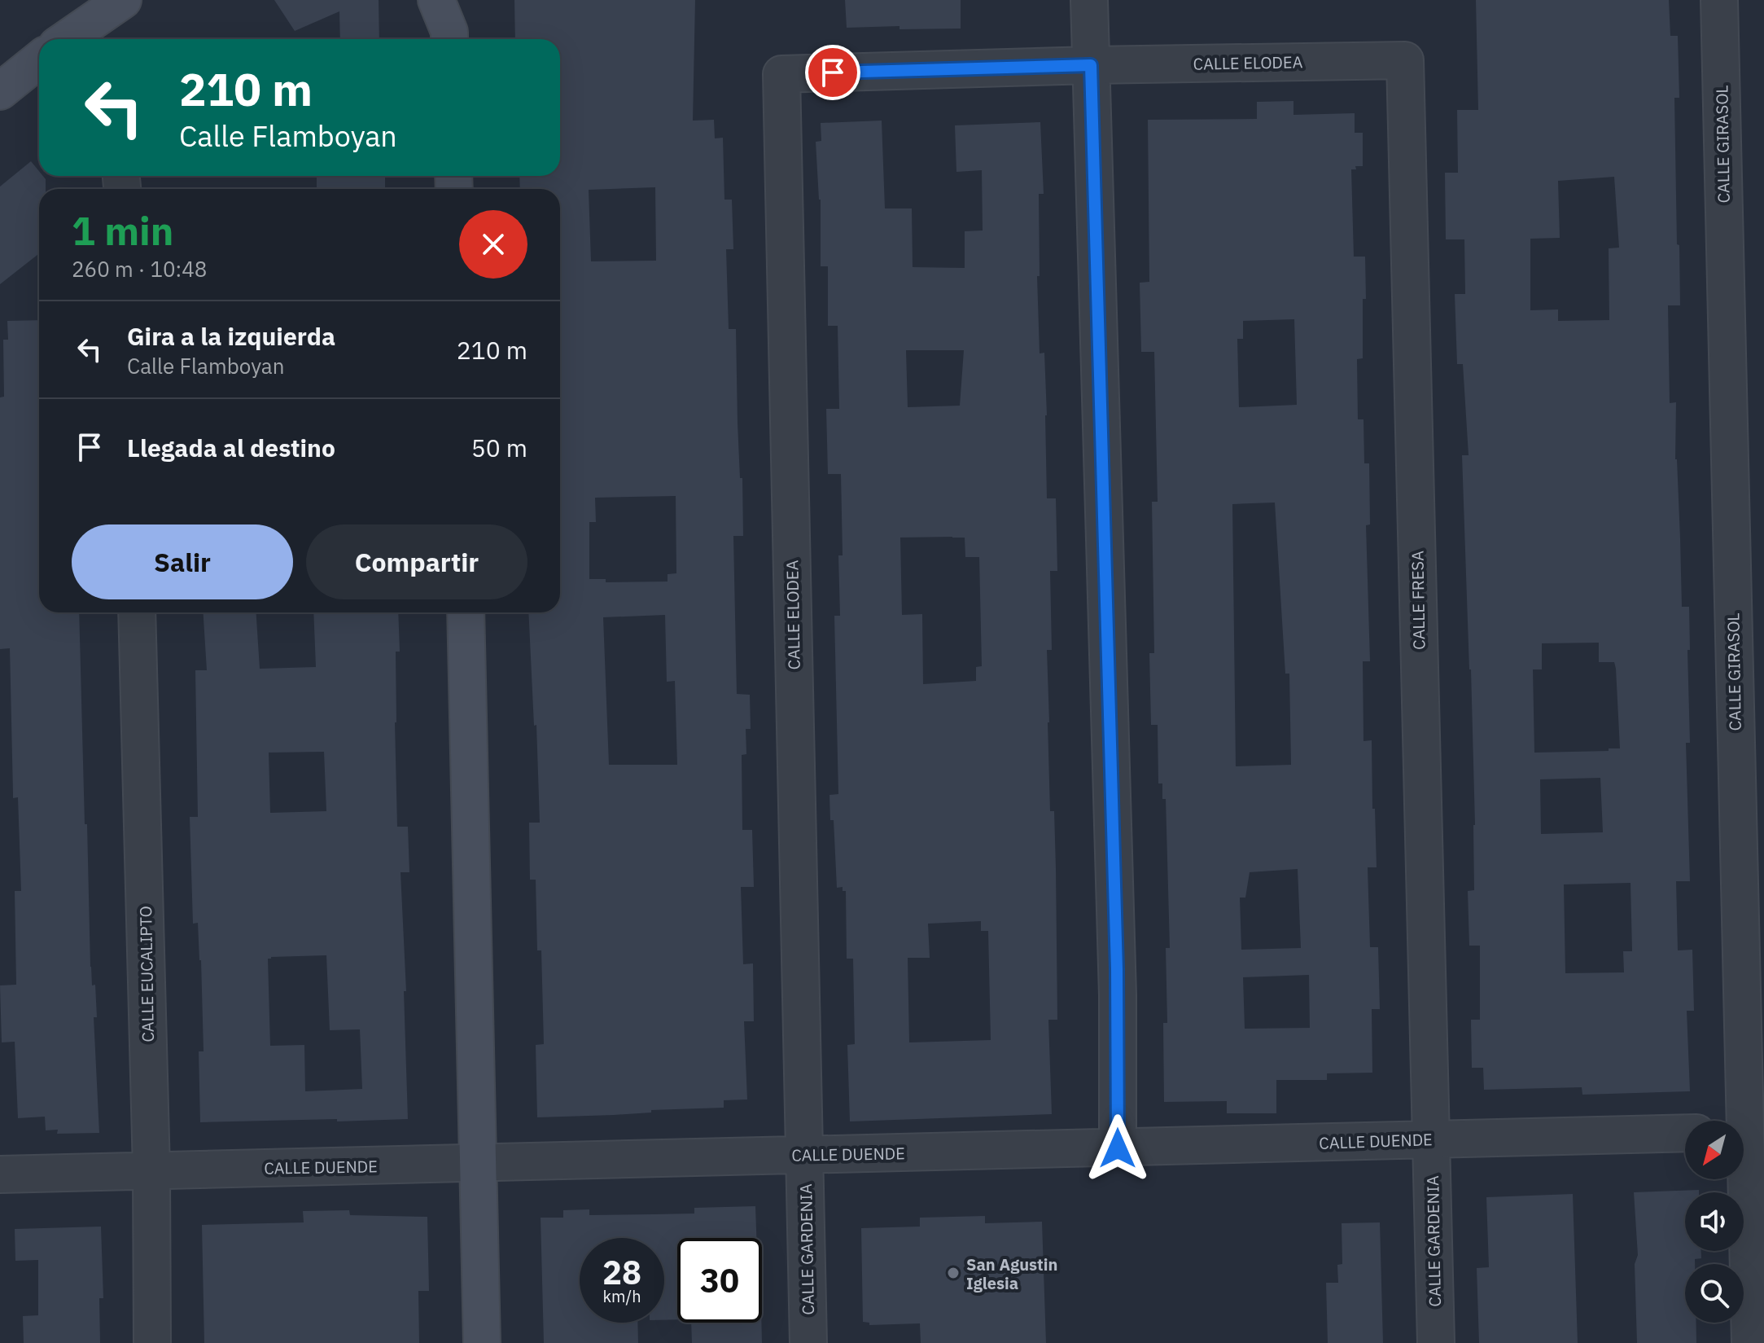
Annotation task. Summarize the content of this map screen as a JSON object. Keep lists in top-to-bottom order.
{
  "streets": {
    "street": [
      "CALLE ELODEA",
      "CALLE GIRASOL",
      "CALLE FRESA",
      "CALLE EUCALIPTO",
      "CALLE DUENDE",
      "CALLE GARDENIA"
    ]
  },
  "crossings": [
    ["CALLE ELODEA", "CALLE FRESA"],
    ["CALLE ELODEA", "CALLE DUENDE"],
    ["CALLE ELODEA", "CALLE GARDENIA"],
    ["CALLE FRESA", "CALLE DUENDE"],
    ["CALLE FRESA", "CALLE GARDENIA"],
    ["CALLE EUCALIPTO", "CALLE DUENDE"],
    ["CALLE DUENDE", "CALLE GARDENIA"]
  ],
  "places": ["San Agustin Iglesia"],
  "north": "bottom left",
  "page": {
    "turn": ["210 m", "Calle Flamboyan"],
    "heading": ["1 min", "260 m · 10:48"],
    "list": [
      {
        "name": "Gira a la izquierda",
        "note": "Calle Flamboyan",
        "value": "210 m"
      },
      {
        "name": "Llegada al destino",
        "value": "50 m"
      }
    ],
    "buttons": ["Salir", "Compartir"],
    "speed": "28 km/h",
    "limit": "30"
  }
}
